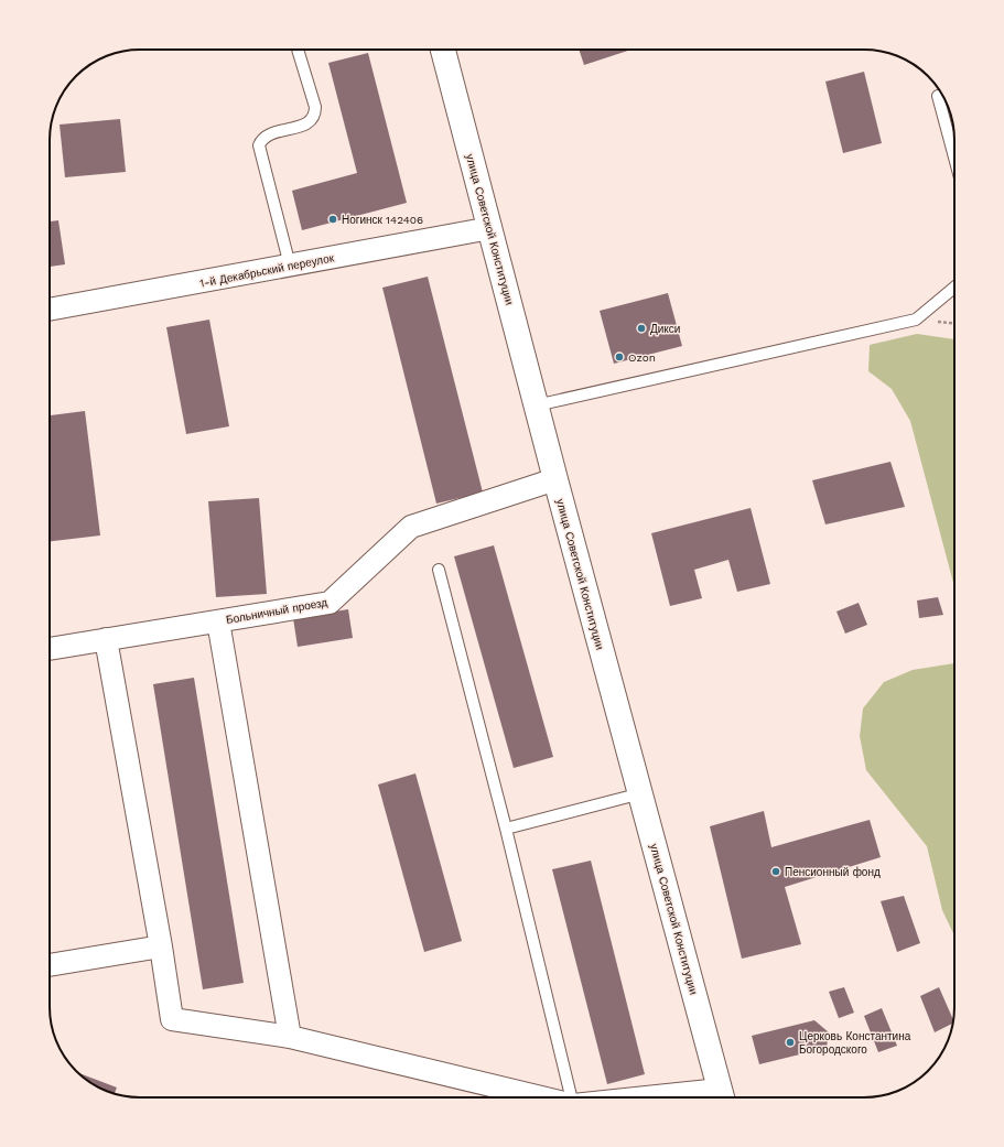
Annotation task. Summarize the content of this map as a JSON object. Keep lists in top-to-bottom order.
{
  "streets": {
    "street": ["улица Советской Конституции", "1-й Декабрьский переулок", "Больничный проезд"]
  },
  "crossings": [
    ["улица Советской Конституции", "1-й Декабрьский переулок"],
    ["улица Советской Конституции", "Больничный проезд"]
  ],
  "places": [
    "Ногинск 142406",
    "Дикси",
    "Ozon",
    "Пенсионный фонд",
    "Церковь Константина Богородского"
  ]
}
